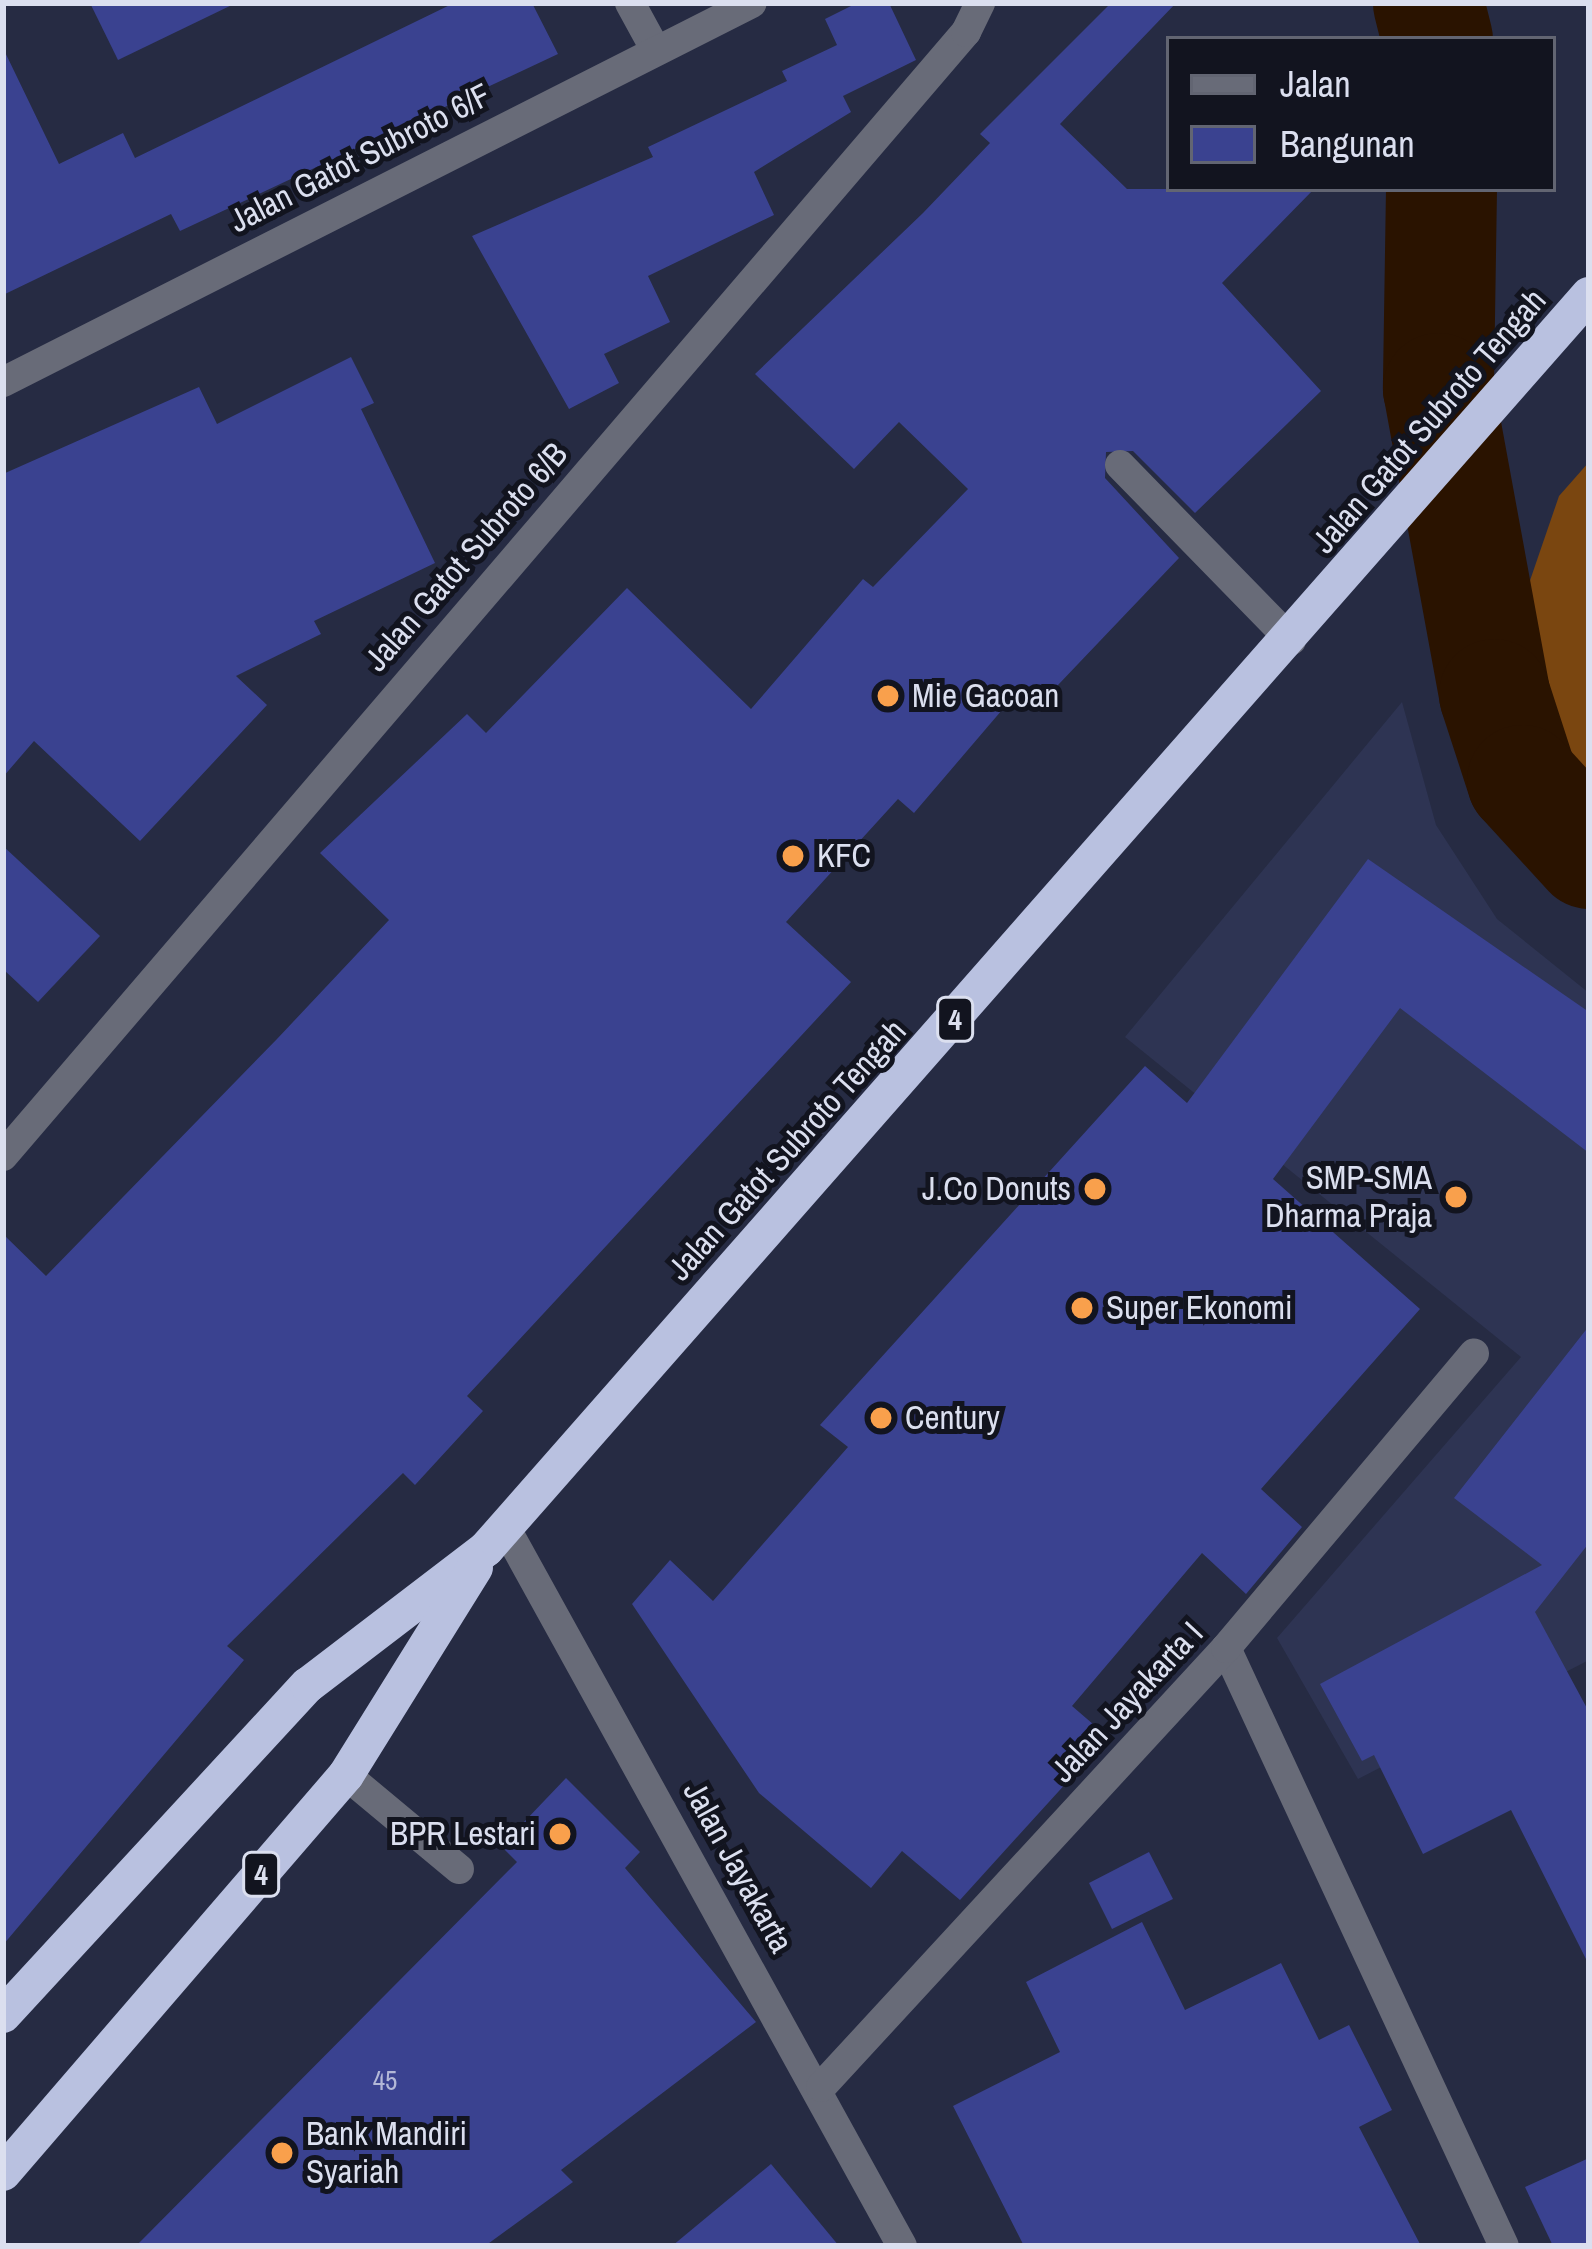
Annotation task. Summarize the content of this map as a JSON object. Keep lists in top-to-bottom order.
{
  "streets": {
    "highway": ["Jalan Gatot Subroto Tengah", "4"],
    "street": [
      "Jalan Gatot Subroto 6/F",
      "Jalan Gatot Subroto 6/B",
      "Jalan Jayakarta I",
      "Jalan Jayakarta"
    ]
  },
  "crossings": [
    ["Jalan Gatot Subroto Tengah", "4"],
    ["Jalan Gatot Subroto Tengah", "Jalan Jayakarta"],
    ["4", "Jalan Jayakarta"],
    ["Jalan Jayakarta I", "Jalan Jayakarta"]
  ],
  "places": [
    "Mie Gacoan",
    "KFC",
    "J.Co Donuts",
    "SMP-SMA Dharma Praja",
    "Super Ekonomi",
    "Century",
    "BPR Lestari",
    "Bank Mandiri Syariah"
  ],
  "house_numbers": ["45"],
  "legend": ["Jalan", "Bangunan"]
}
